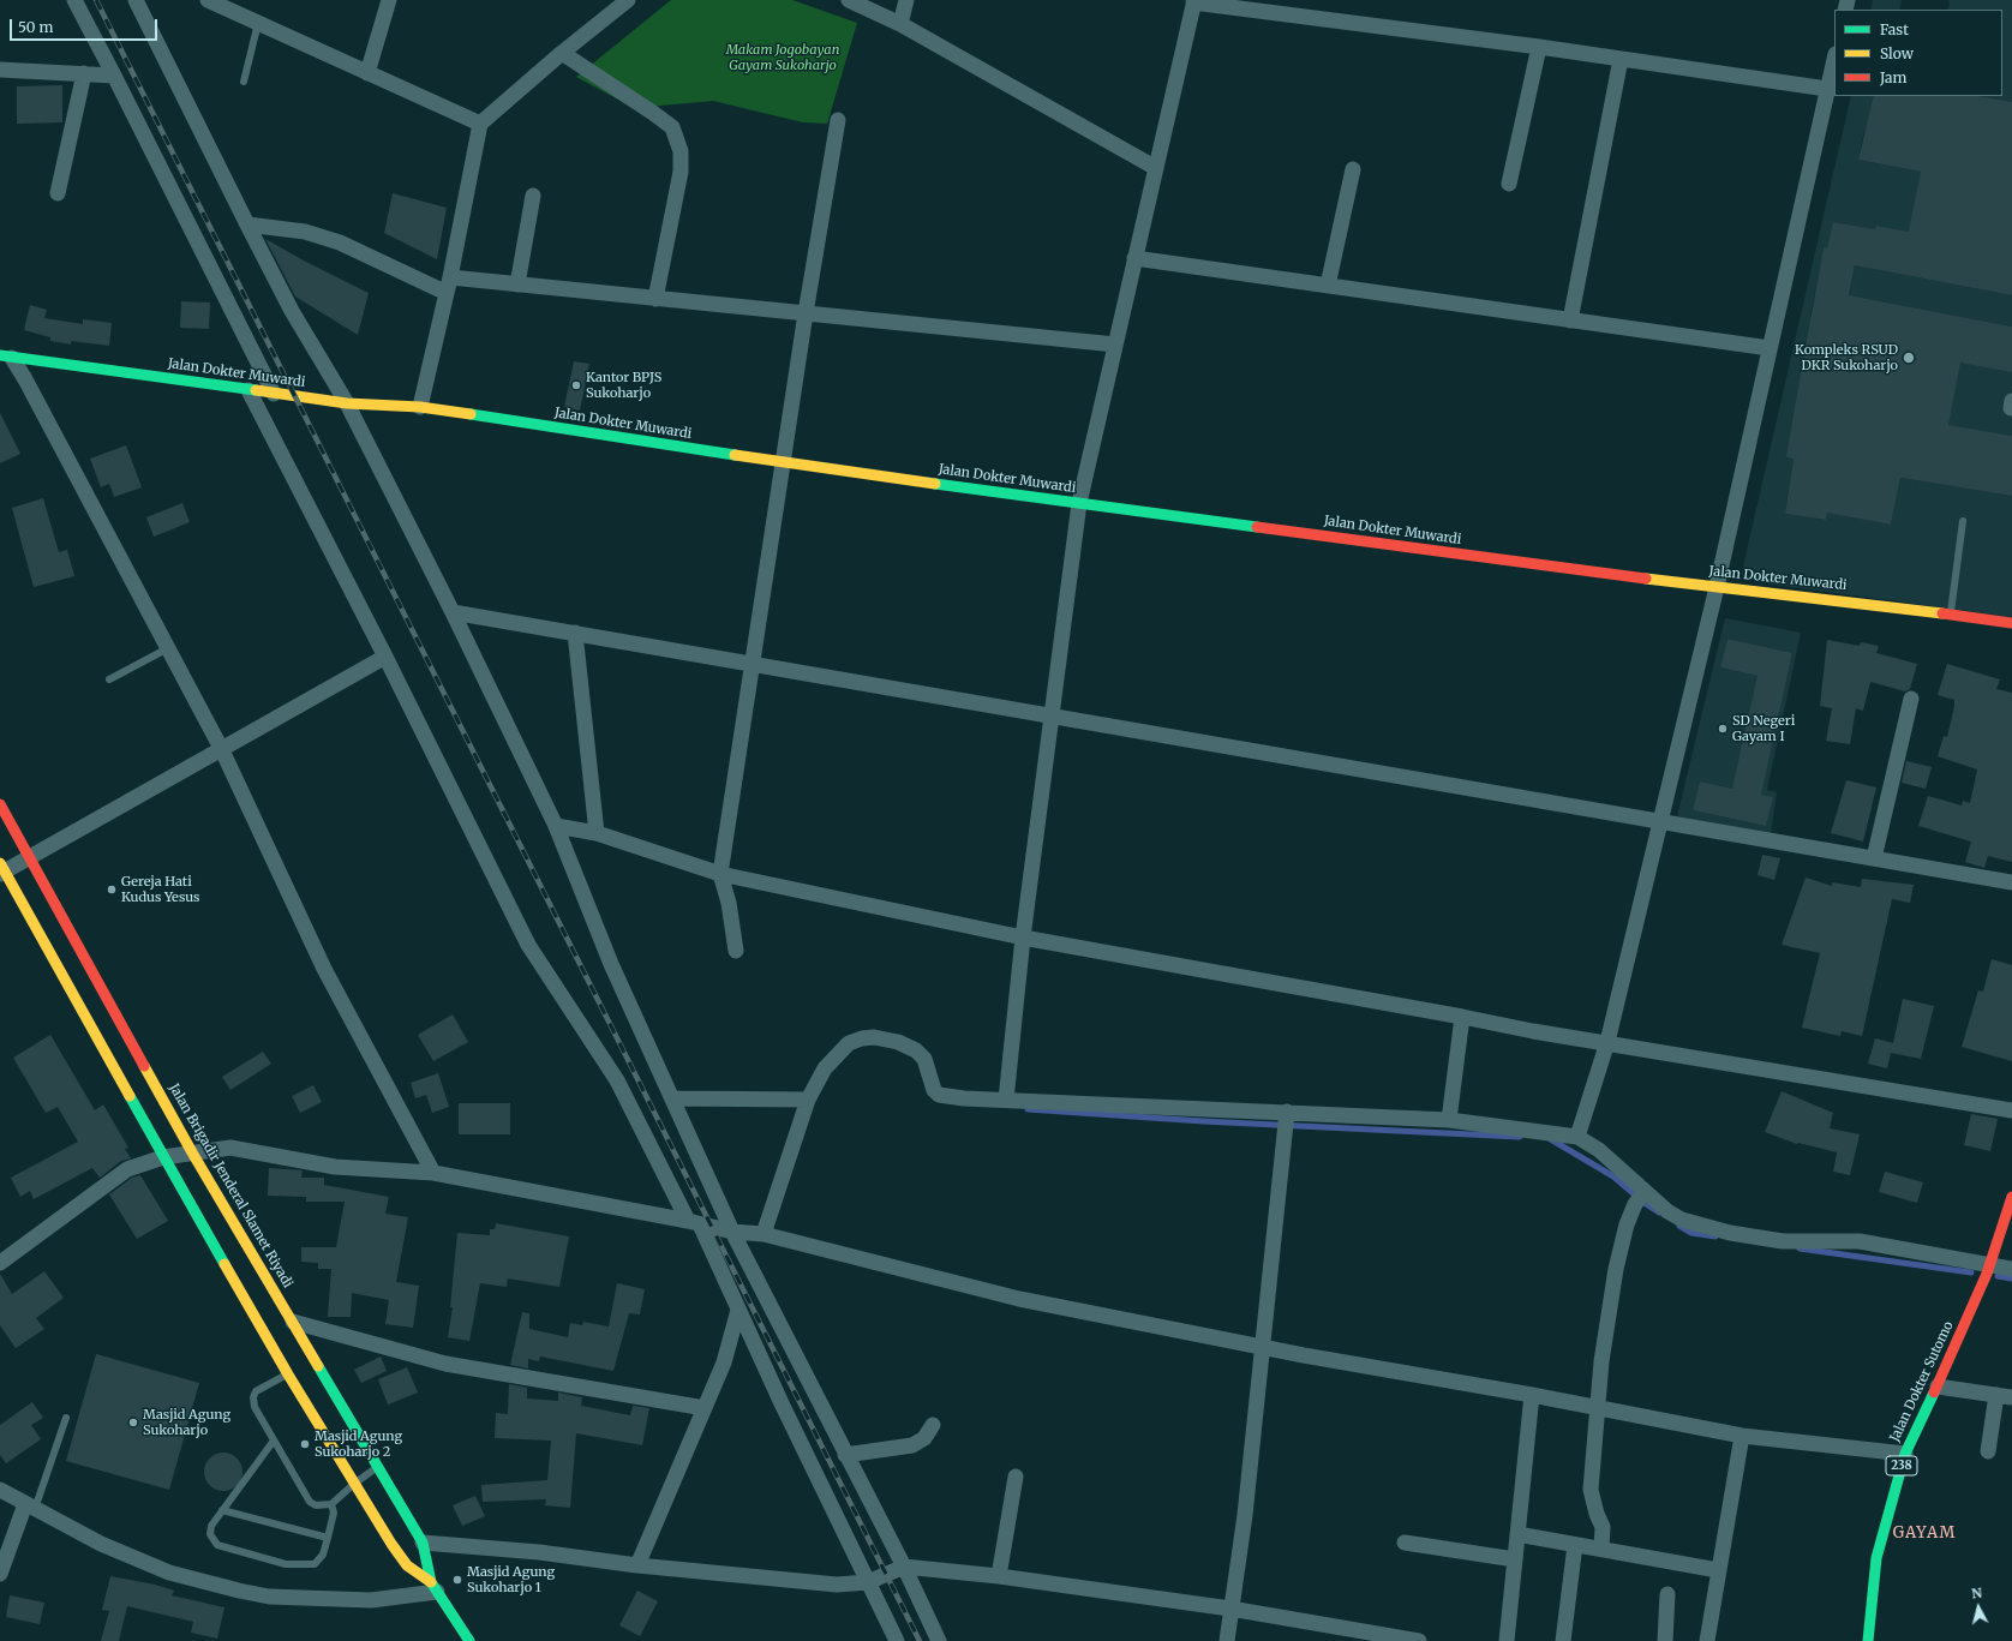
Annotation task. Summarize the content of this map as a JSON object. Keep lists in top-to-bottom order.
{
  "streets": {
    "main road": [
      "Jalan Dokter Muwardi",
      "Jalan Brigadir Jenderal Slamet Riyadi",
      "Jalan Dokter Sutomo",
      "238"
    ]
  },
  "districts": ["GAYAM"],
  "parks": ["Makam Jogobayan Gayam Sukoharjo"],
  "places": [
    "Kompleks RSUD DKR Sukoharjo",
    "Kantor BPJS Sukoharjo",
    "SD Negeri Gayam I",
    "Gereja Hati Kudus Yesus",
    "Masjid Agung Sukoharjo",
    "Masjid Agung Sukoharjo 2",
    "Masjid Agung Sukoharjo 1"
  ],
  "legend": ["Fast", "Slow", "Jam"],
  "scale_bar": "50 m",
  "north": "top"
}
